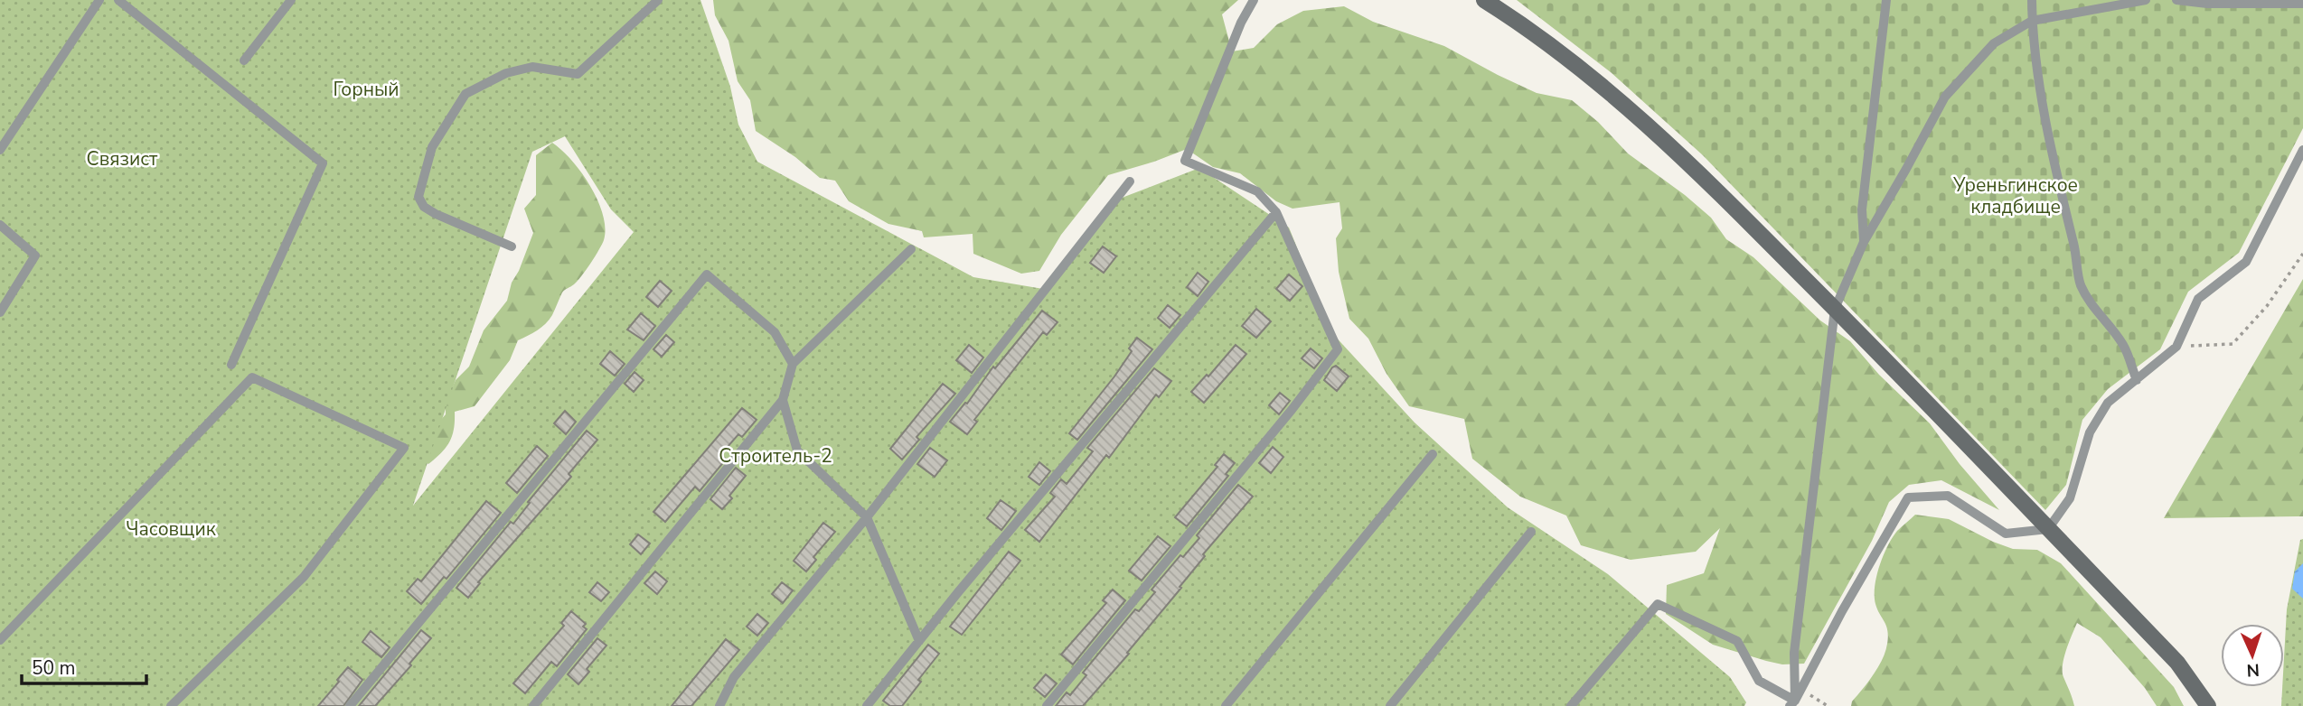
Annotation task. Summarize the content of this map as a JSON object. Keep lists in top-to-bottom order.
{
  "parks": [
    "Горный",
    "Связист",
    "Уреньгинское кладбище",
    "Строитель-2",
    "Часовщик"
  ],
  "scale_bar": "50 m",
  "north": "bottom"
}
